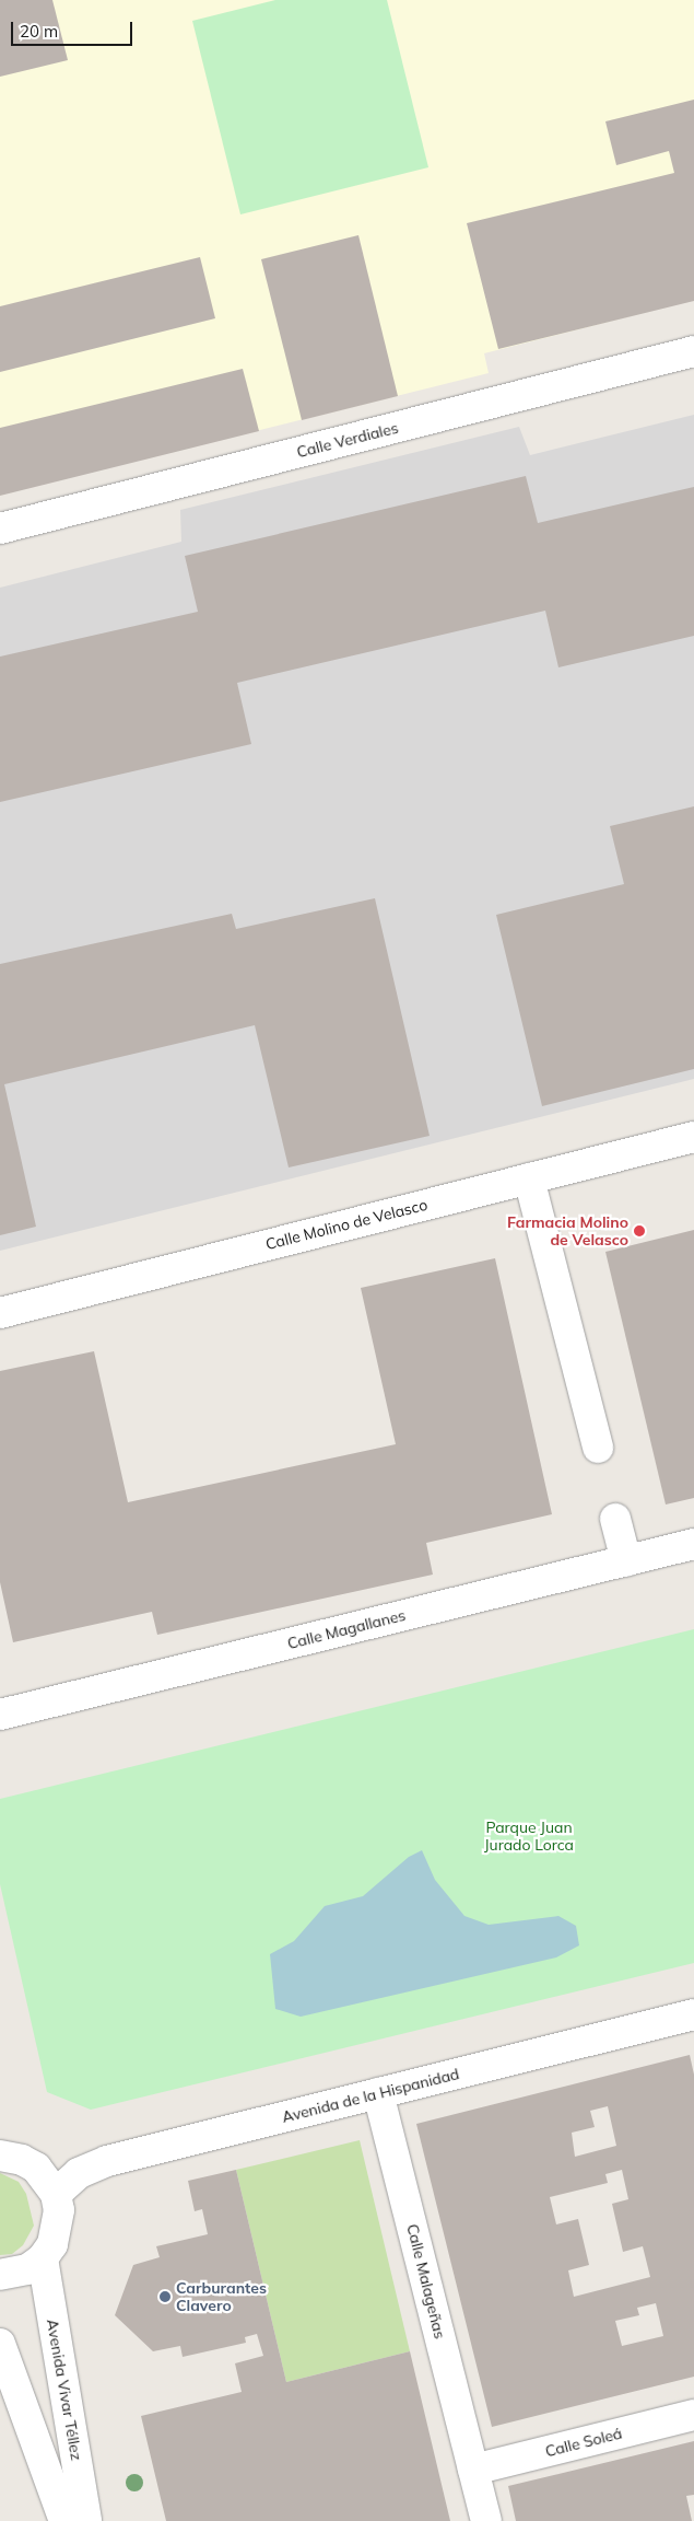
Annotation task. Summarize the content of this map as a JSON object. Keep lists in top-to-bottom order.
{
  "streets": {
    "street": [
      "Calle Verdiales",
      "Calle Molino de Velasco",
      "Calle Magallanes",
      "Avenida de la Hispanidad",
      "Calle Malageñas",
      "Avenida Vivar Téllez",
      "Calle Soleá"
    ]
  },
  "crossings": [
    ["Avenida de la Hispanidad", "Calle Malageñas"],
    ["Calle Malageñas", "Calle Soleá"]
  ],
  "parks": ["Parque Juan Jurado Lorca"],
  "places": ["Farmacia Molino de Velasco", "Carburantes Clavero"],
  "scale_bar": "20 m"
}
